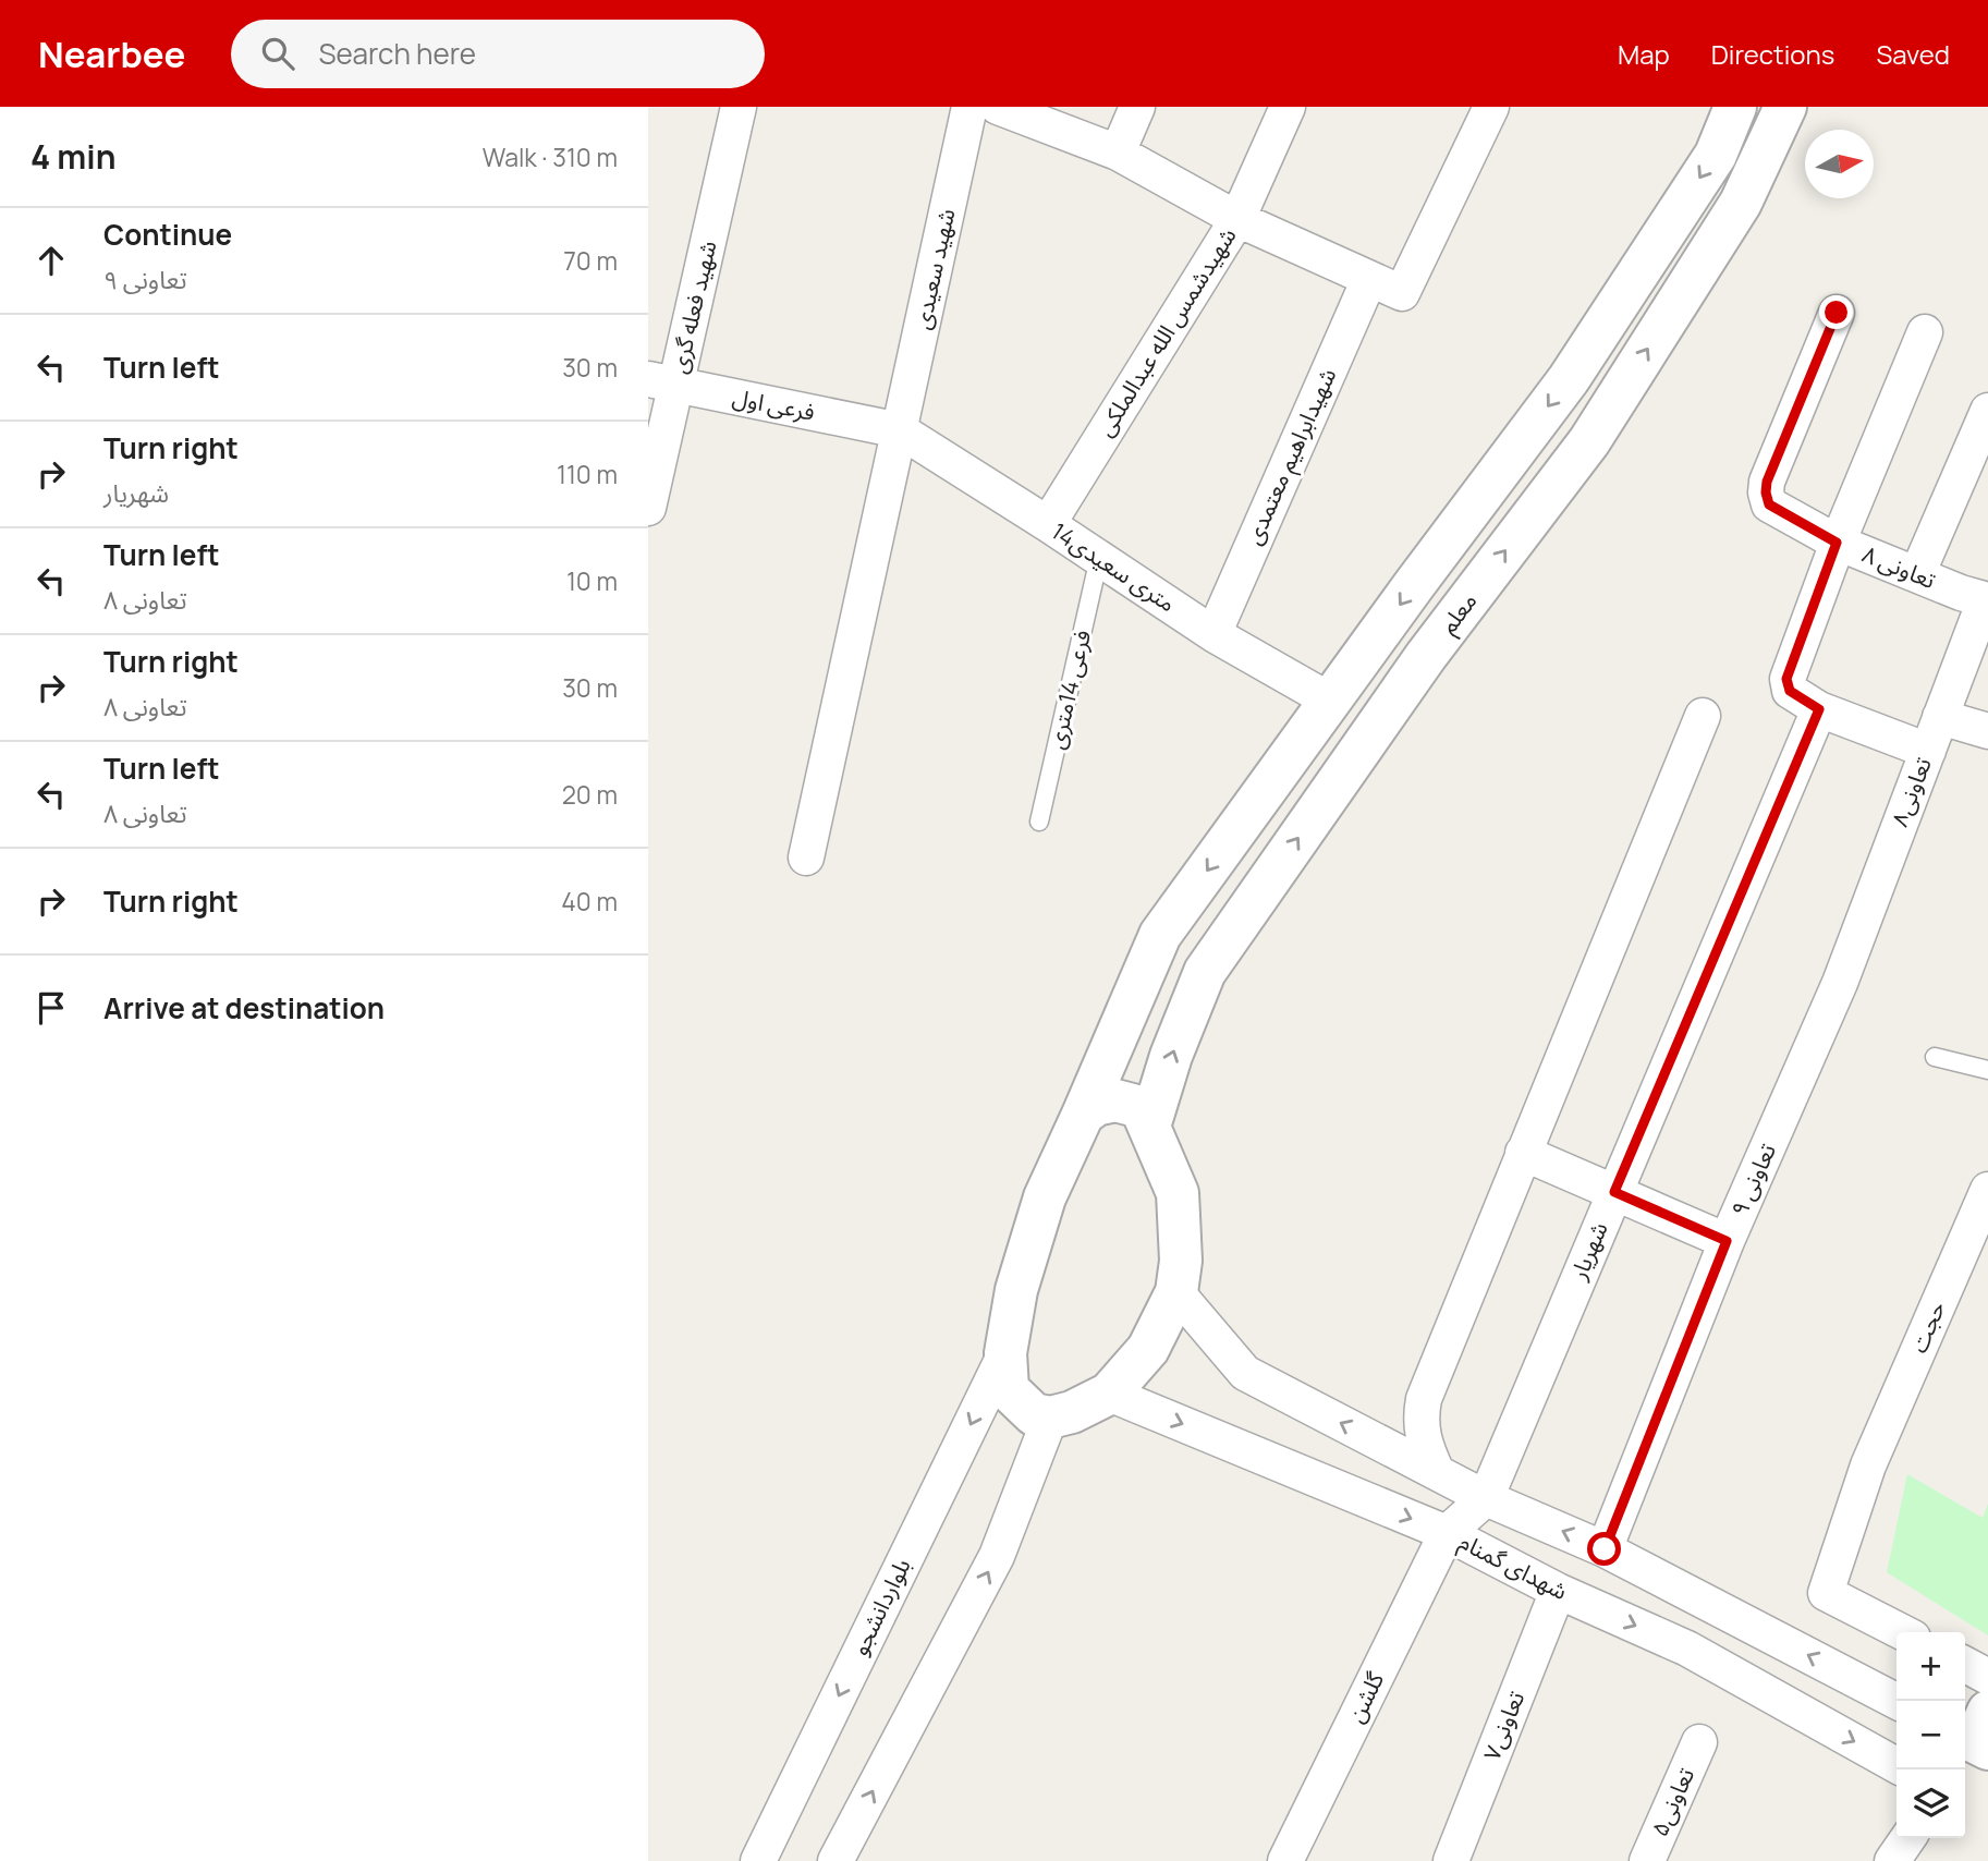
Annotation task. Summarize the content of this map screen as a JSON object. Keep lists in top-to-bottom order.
{
  "streets": {
    "street": [
      "شهید سعیدی",
      "شهید فعله گری",
      "شهیدشمس الله عبدالملکی",
      "فرعی اول",
      "شهیدابراهیم معتمدی",
      "14متری سعیدی",
      "تعاونی ۸",
      "معلم",
      "تعاونی۸",
      "تعاونی ۹",
      "شهریار",
      "حجت",
      "شهدای گمنام",
      "بلواردانشجو",
      "گلشن",
      "تعاونی۷",
      "تعاونی۵"
    ],
    "lane": ["فرعی 14متری"]
  },
  "crossings": [
    ["شهید سعیدی", "فرعی اول"],
    ["شهید سعیدی", "14متری سعیدی"],
    ["شهید فعله گری", "فرعی اول"],
    ["شهیدشمس الله عبدالملکی", "14متری سعیدی"],
    ["فرعی اول", "14متری سعیدی"],
    ["شهیدابراهیم معتمدی", "14متری سعیدی"],
    ["14متری سعیدی", "فرعی 14متری"],
    ["تعاونی ۸", "تعاونی۸"],
    ["تعاونی ۸", "شهریار"],
    ["تعاونی۸", "تعاونی ۹"],
    ["شهدای گمنام", "گلشن"],
    ["شهدای گمنام", "تعاونی۷"]
  ],
  "north": "right",
  "page": {
    "header": "Nearbee",
    "search": "Search here",
    "nav": ["Map", "Directions", "Saved"],
    "heading": ["4 min", "Walk · 310 m"],
    "list": [
      ["Continue", "تعاونی ۹", "70 m"],
      ["Turn left", "30 m"],
      ["Turn right", "شهریار", "110 m"],
      ["Turn left", "تعاونی ۸", "10 m"],
      ["Turn right", "تعاونی ۸", "30 m"],
      ["Turn left", "تعاونی ۸", "20 m"],
      ["Turn right", "40 m"],
      "Arrive at destination"
    ],
    "map_buttons": ["+", "−"]
  }
}
